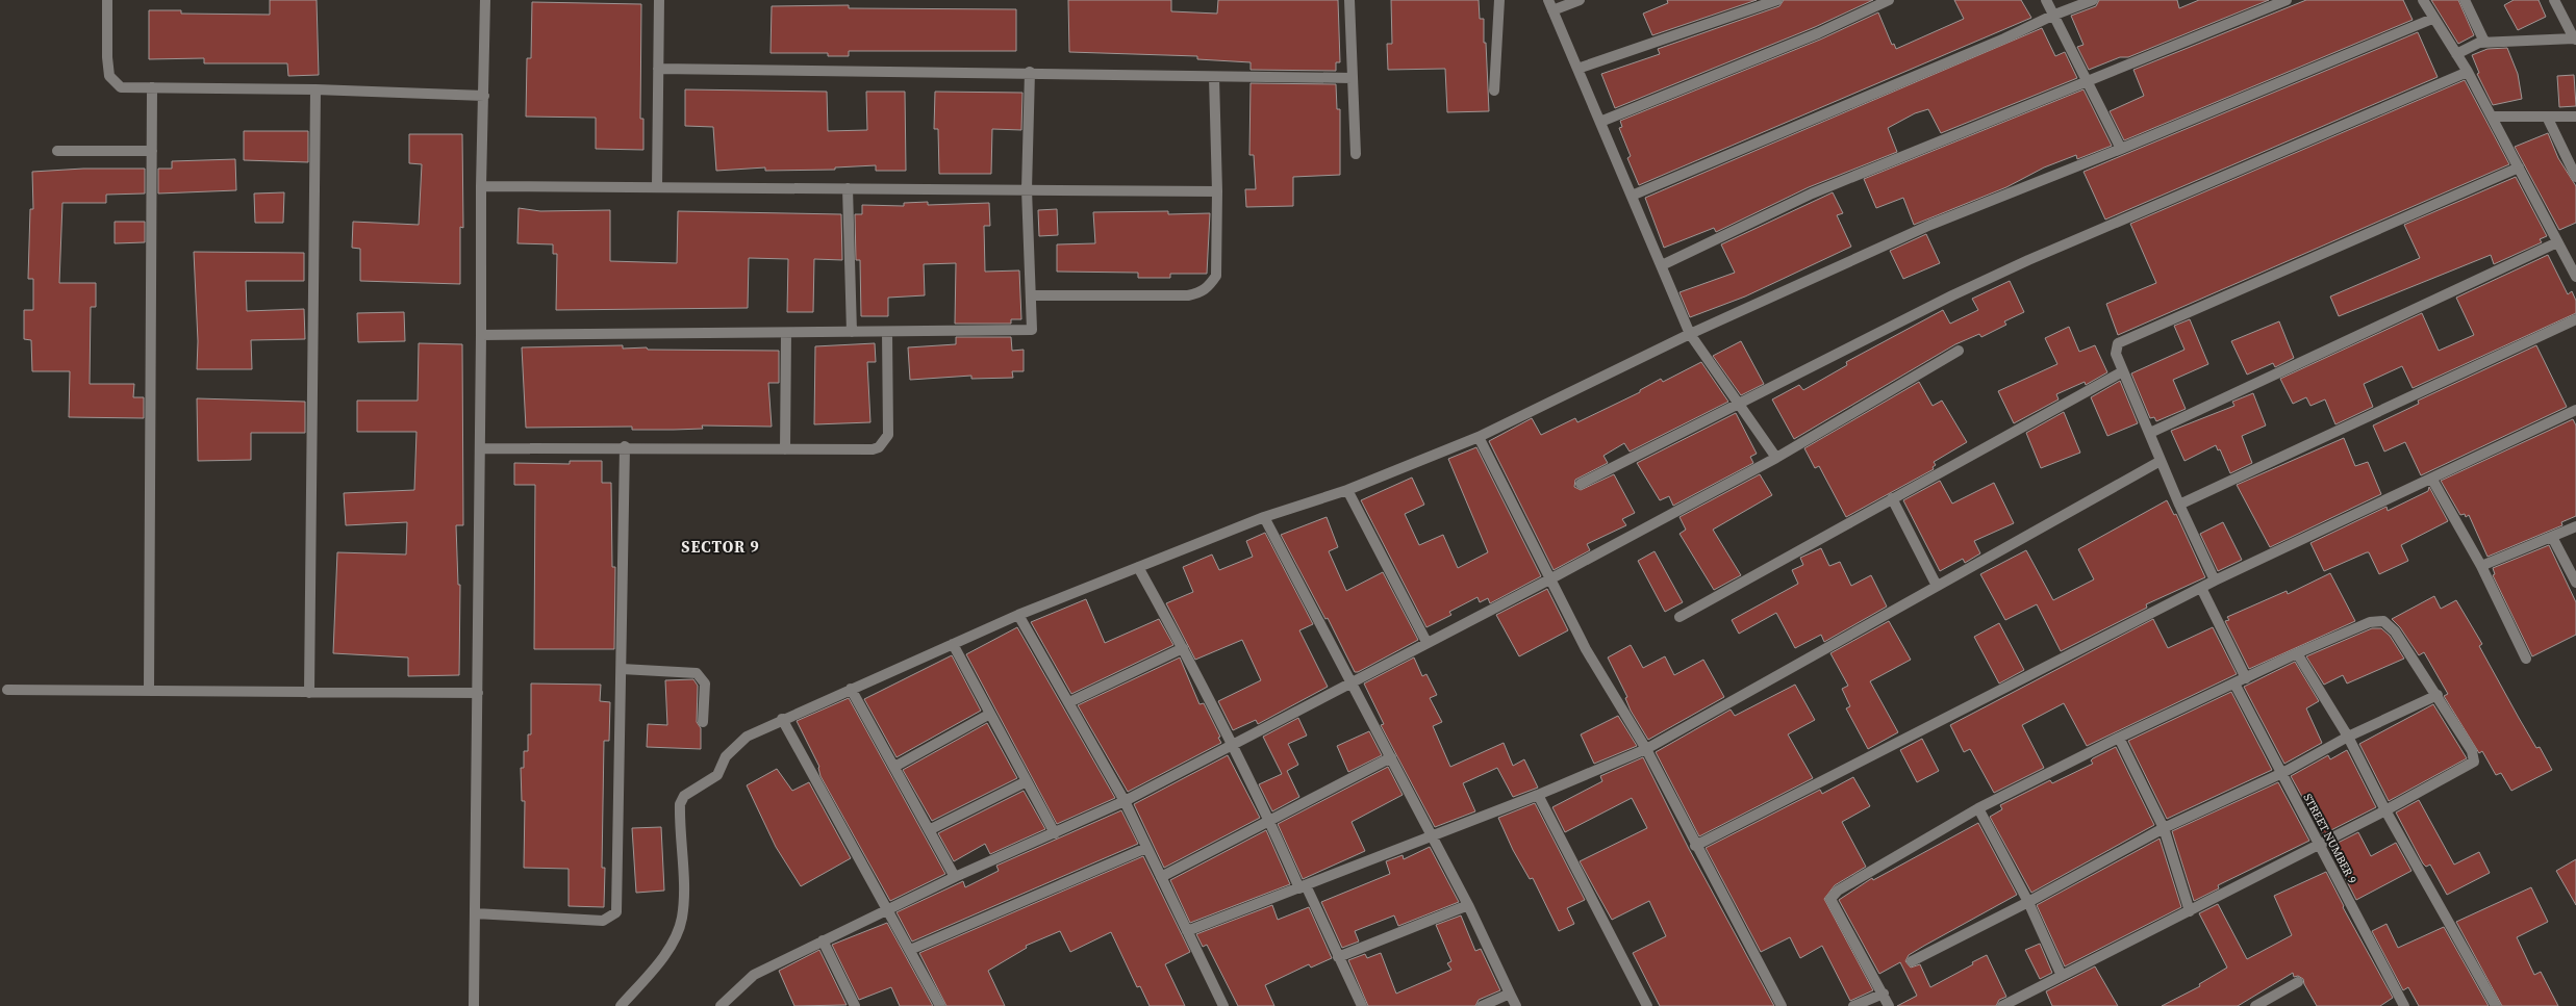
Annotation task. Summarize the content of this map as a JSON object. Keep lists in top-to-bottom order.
{
  "streets": {
    "street": ["STREET NUMBER 9"]
  },
  "districts": ["SECTOR 9"]
}
